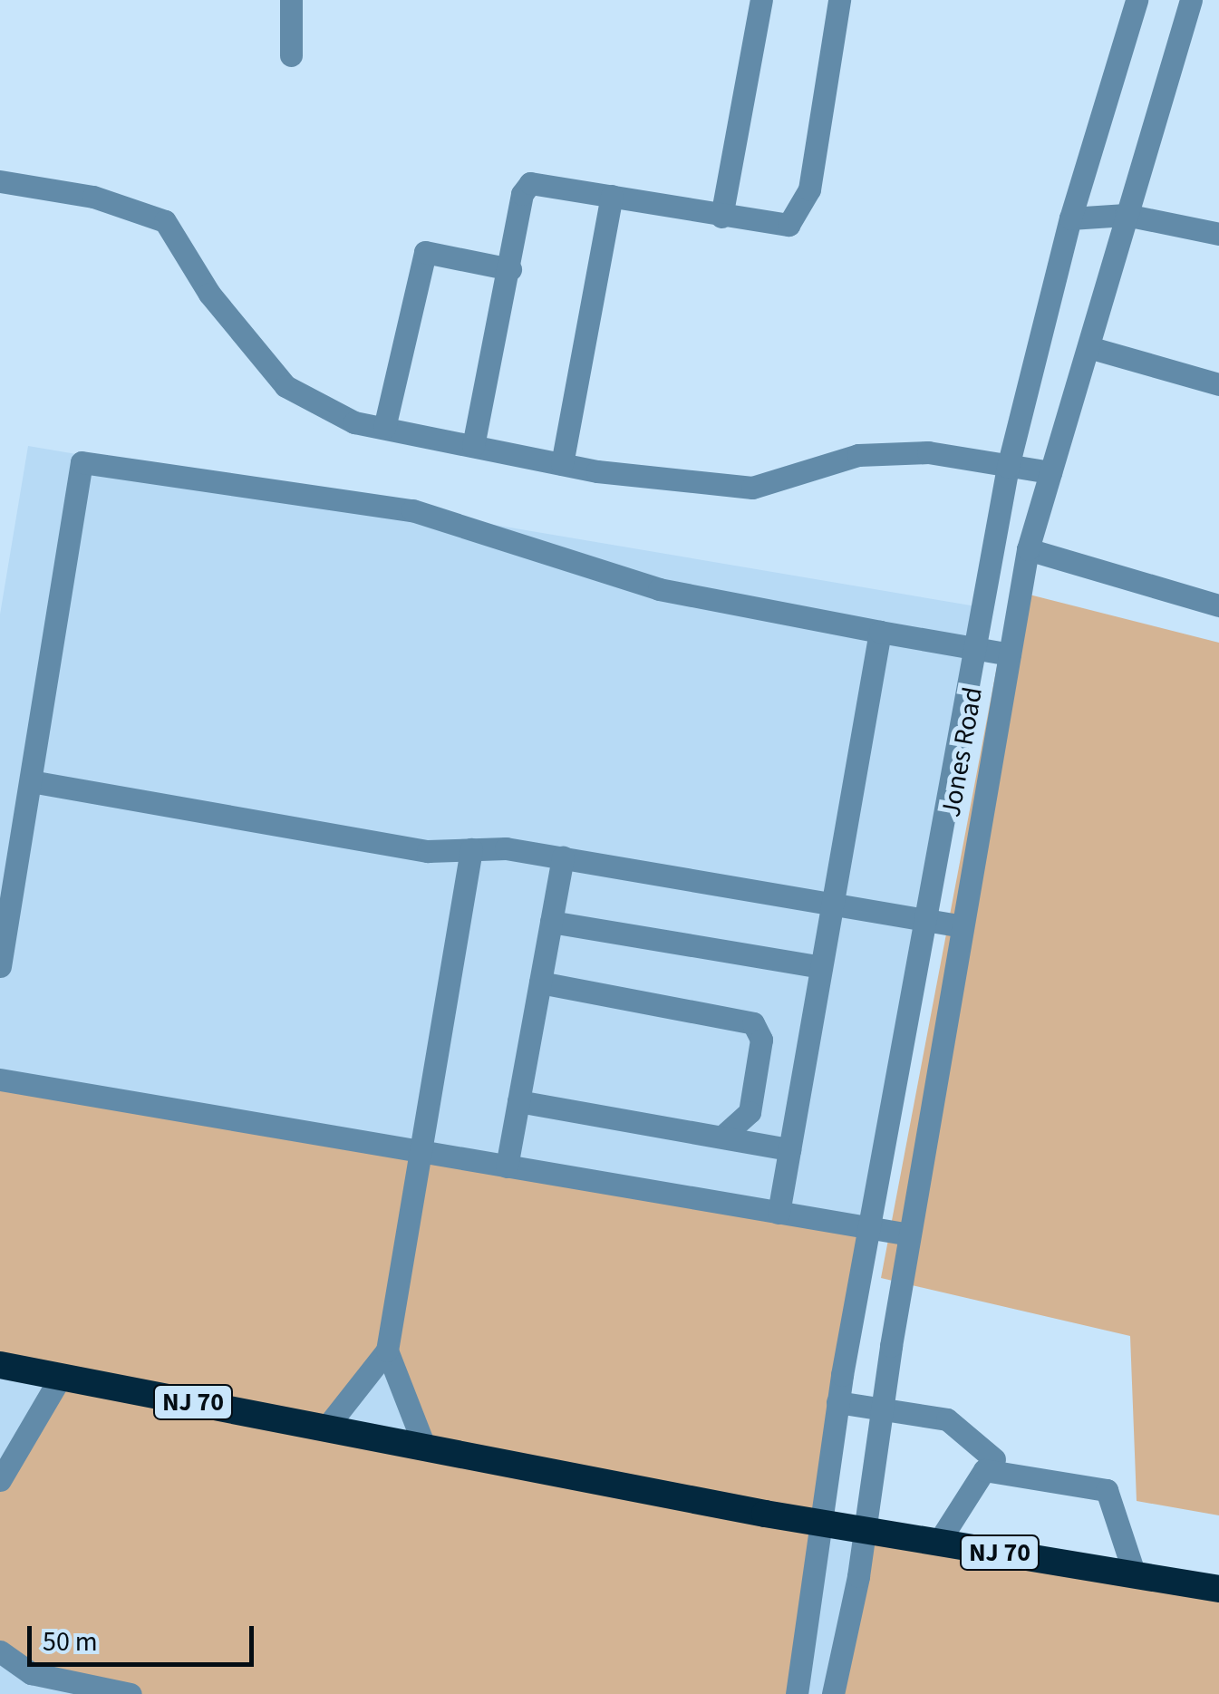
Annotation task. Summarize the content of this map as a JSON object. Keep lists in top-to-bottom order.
{
  "streets": {
    "highway": ["NJ 70"],
    "street": ["Jones Road"]
  },
  "crossings": [
    ["Jones Road", "NJ 70"]
  ],
  "scale_bar": "50 m"
}
